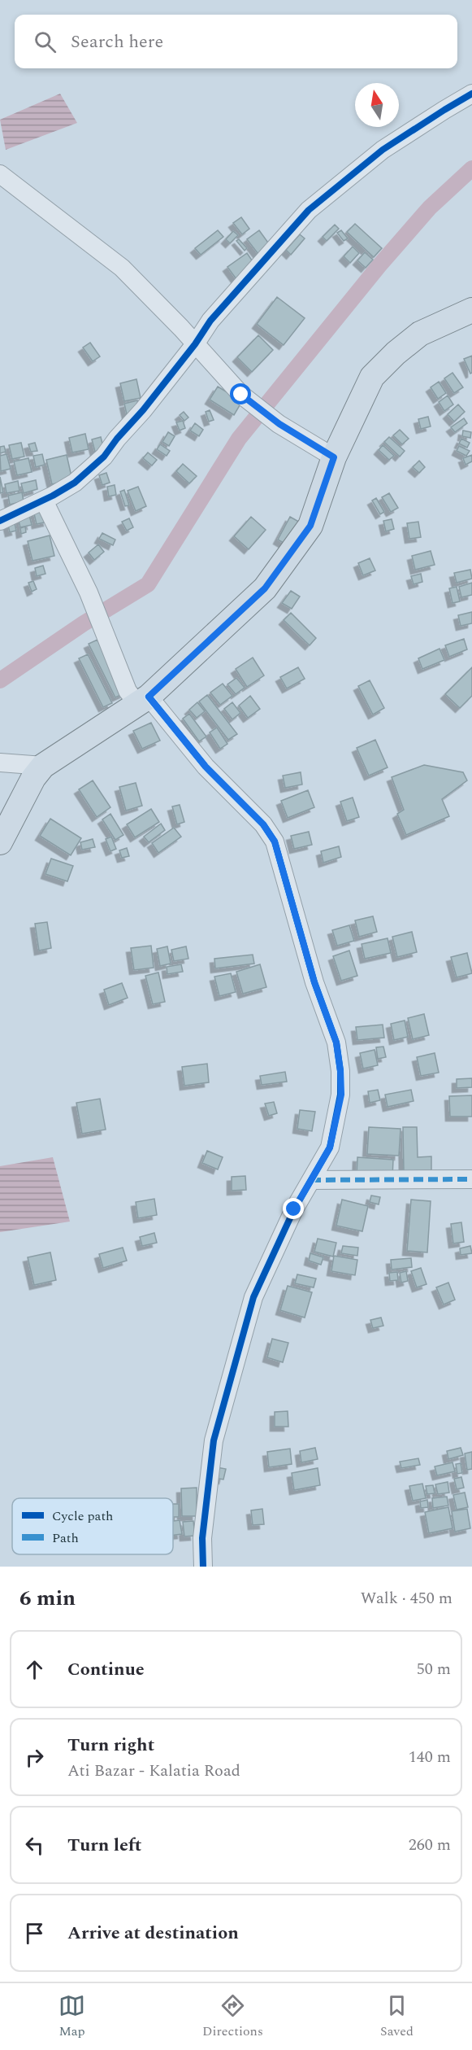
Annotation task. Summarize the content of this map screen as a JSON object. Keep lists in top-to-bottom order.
{
  "legend": ["Cycle path", "Path"],
  "north": "top",
  "page": {
    "search": "Search here",
    "heading": ["6 min", "Walk · 450 m"],
    "list": [
      ["Continue", "50 m"],
      ["Turn right", "Ati Bazar - Kalatia Road", "140 m"],
      ["Turn left", "260 m"],
      "Arrive at destination"
    ],
    "nav": ["Map", "Directions", "Saved"]
  }
}
